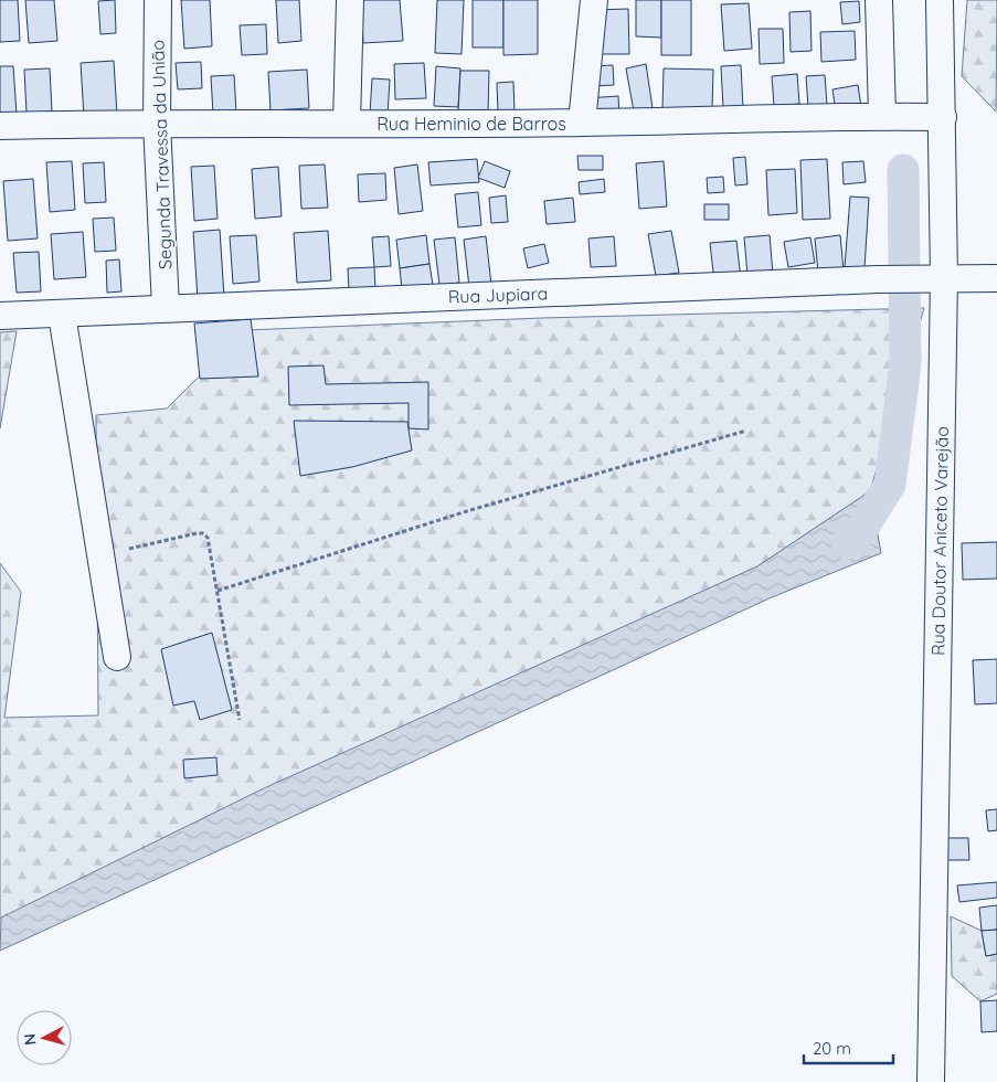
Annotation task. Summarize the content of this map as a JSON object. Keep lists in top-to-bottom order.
{
  "streets": {
    "street": [
      "Rua Heminio de Barros",
      "Segunda Travessa da União",
      "Rua Jupiara",
      "Rua Doutor Aniceto Varejão"
    ]
  },
  "crossings": [
    ["Rua Heminio de Barros", "Segunda Travessa da União"],
    ["Rua Heminio de Barros", "Rua Doutor Aniceto Varejão"],
    ["Segunda Travessa da União", "Rua Jupiara"],
    ["Rua Jupiara", "Rua Doutor Aniceto Varejão"]
  ],
  "scale_bar": "20 m",
  "north": "left"
}
